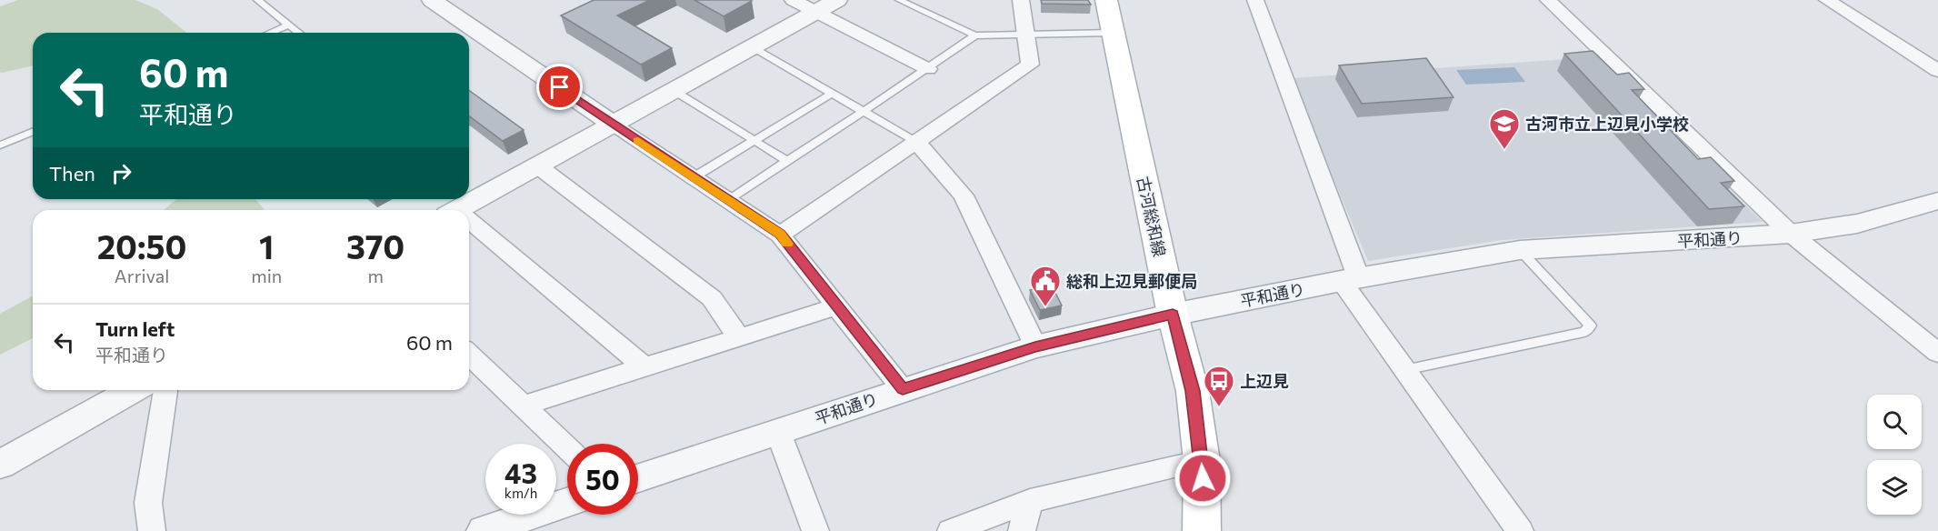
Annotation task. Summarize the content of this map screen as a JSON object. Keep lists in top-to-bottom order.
{
  "streets": {
    "main road": ["古河総和線"],
    "street": ["平和通り"]
  },
  "crossings": [
    ["古河総和線", "平和通り"]
  ],
  "places": {
    "school or university": ["古河市立上辺見小学校"],
    "public building": ["総和上辺見郵便局"],
    "bus stop": ["上辺見"]
  },
  "page": {
    "turn": ["60 m", "平和通り"],
    "then": "Then",
    "eta": [
      "20:50",
      "Arrival",
      "1",
      "min",
      "370",
      "m"
    ],
    "list": [
      {
        "name": "Turn left",
        "note": "平和通り",
        "value": "60 m"
      }
    ],
    "speed": "43 km/h",
    "limit": "50"
  }
}
